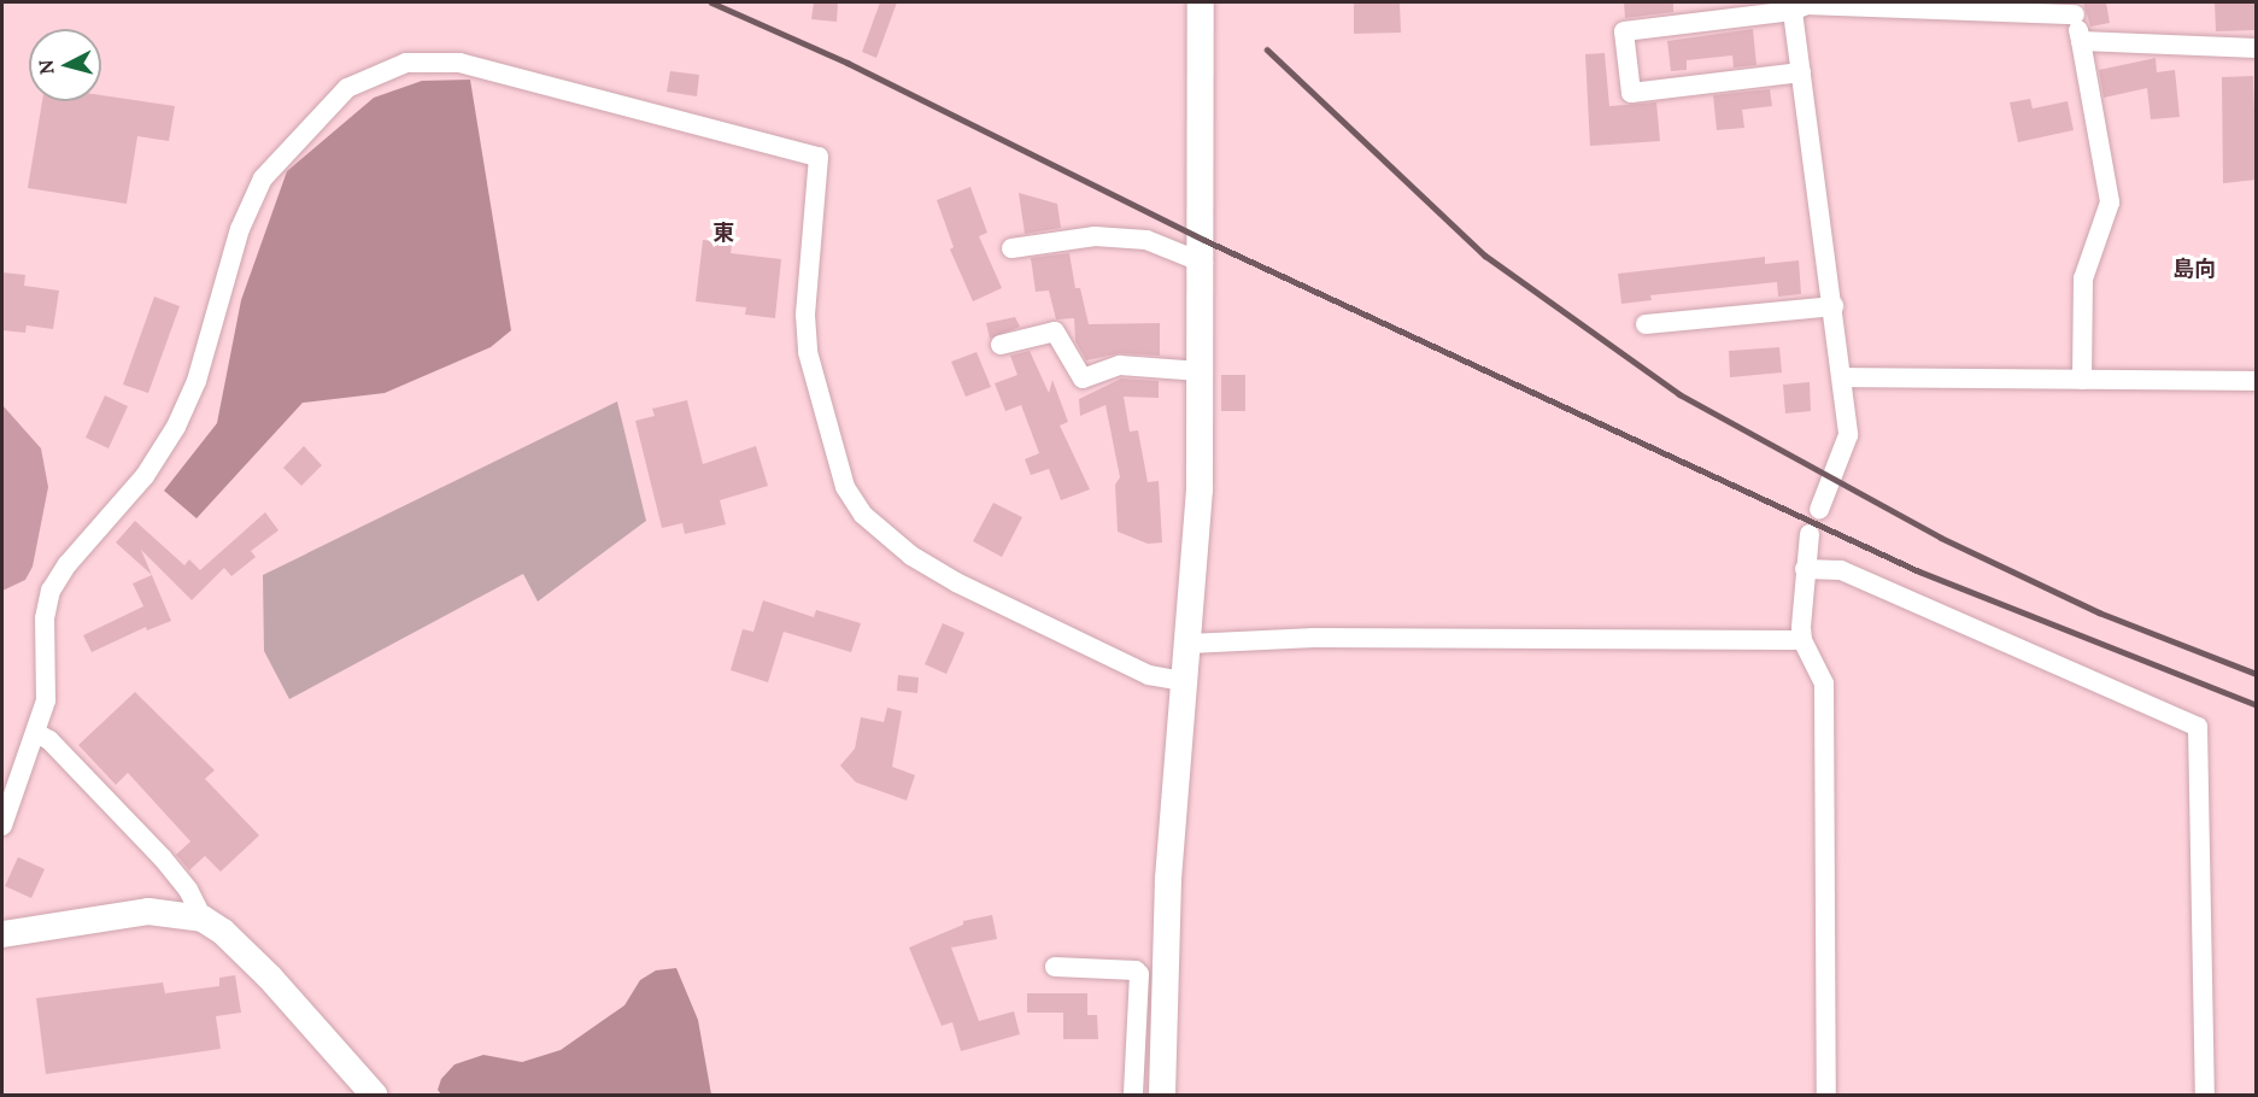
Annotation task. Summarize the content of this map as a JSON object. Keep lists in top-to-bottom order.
{
  "districts": ["東", "島向"],
  "north": "left"
}
